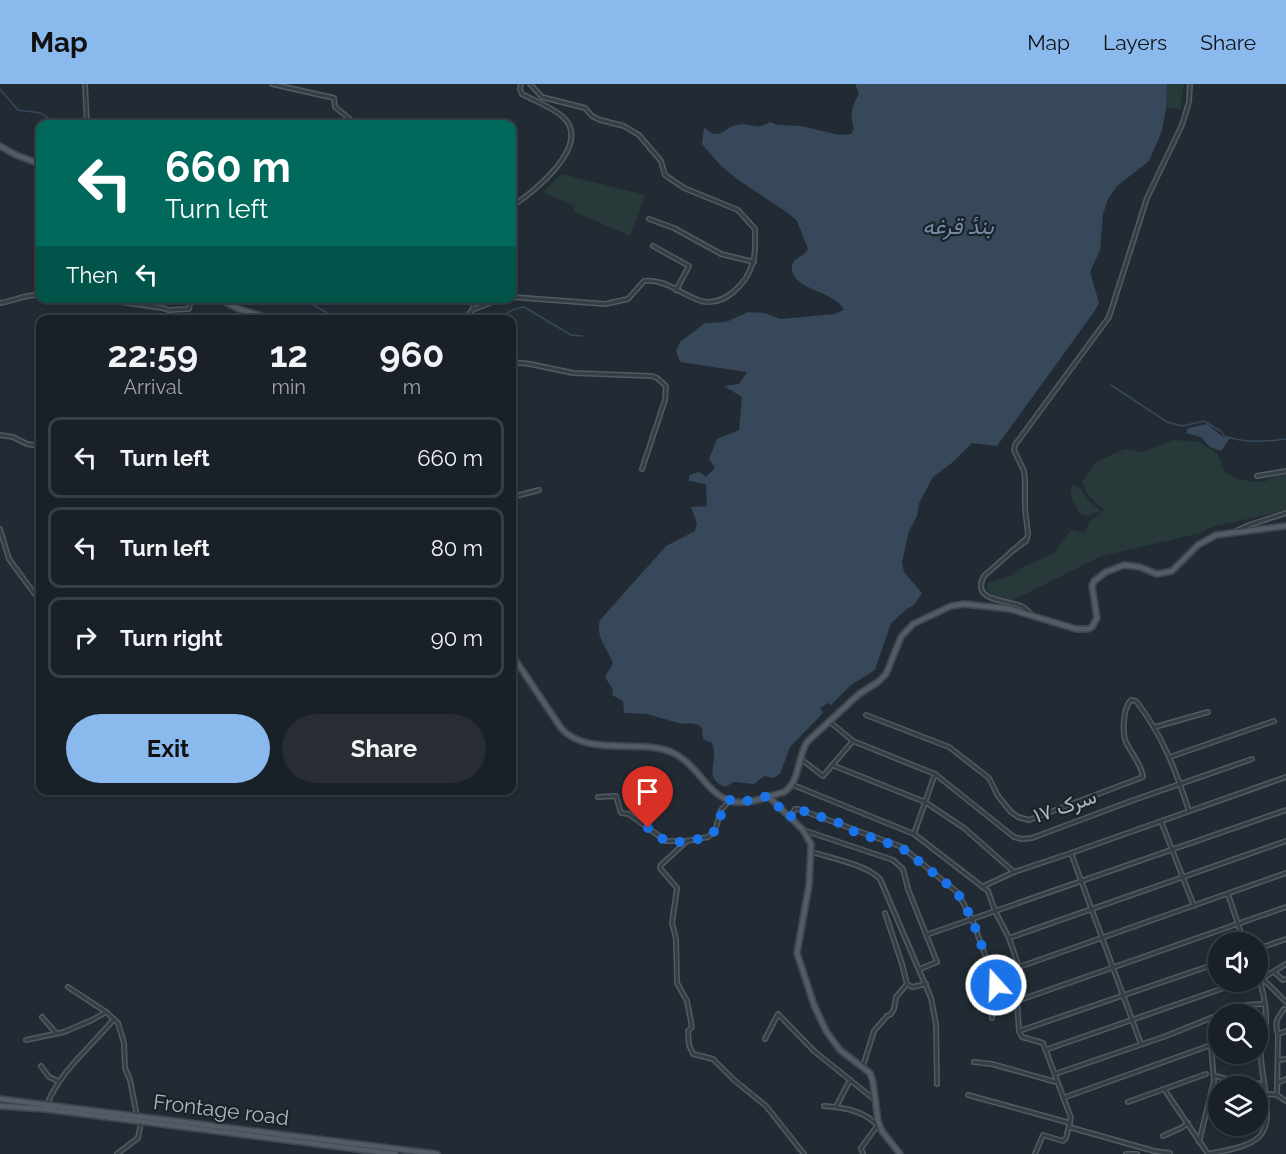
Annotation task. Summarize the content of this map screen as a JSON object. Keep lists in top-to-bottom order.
{
  "streets": {
    "main road": ["Frontage road"],
    "street": ["سرک ۱۷"]
  },
  "water": ["بندٔ قرغه"],
  "page": {
    "header": "Map",
    "nav": ["Map", "Layers", "Share"],
    "turn": ["660 m", "Turn left"],
    "then": "Then",
    "eta": [
      "22:59",
      "Arrival",
      "12",
      "min",
      "960",
      "m"
    ],
    "list": [
      {
        "name": "Turn left",
        "value": "660 m"
      },
      {
        "name": "Turn left",
        "value": "80 m"
      },
      {
        "name": "Turn right",
        "value": "90 m"
      }
    ],
    "buttons": ["Exit", "Share"]
  }
}
